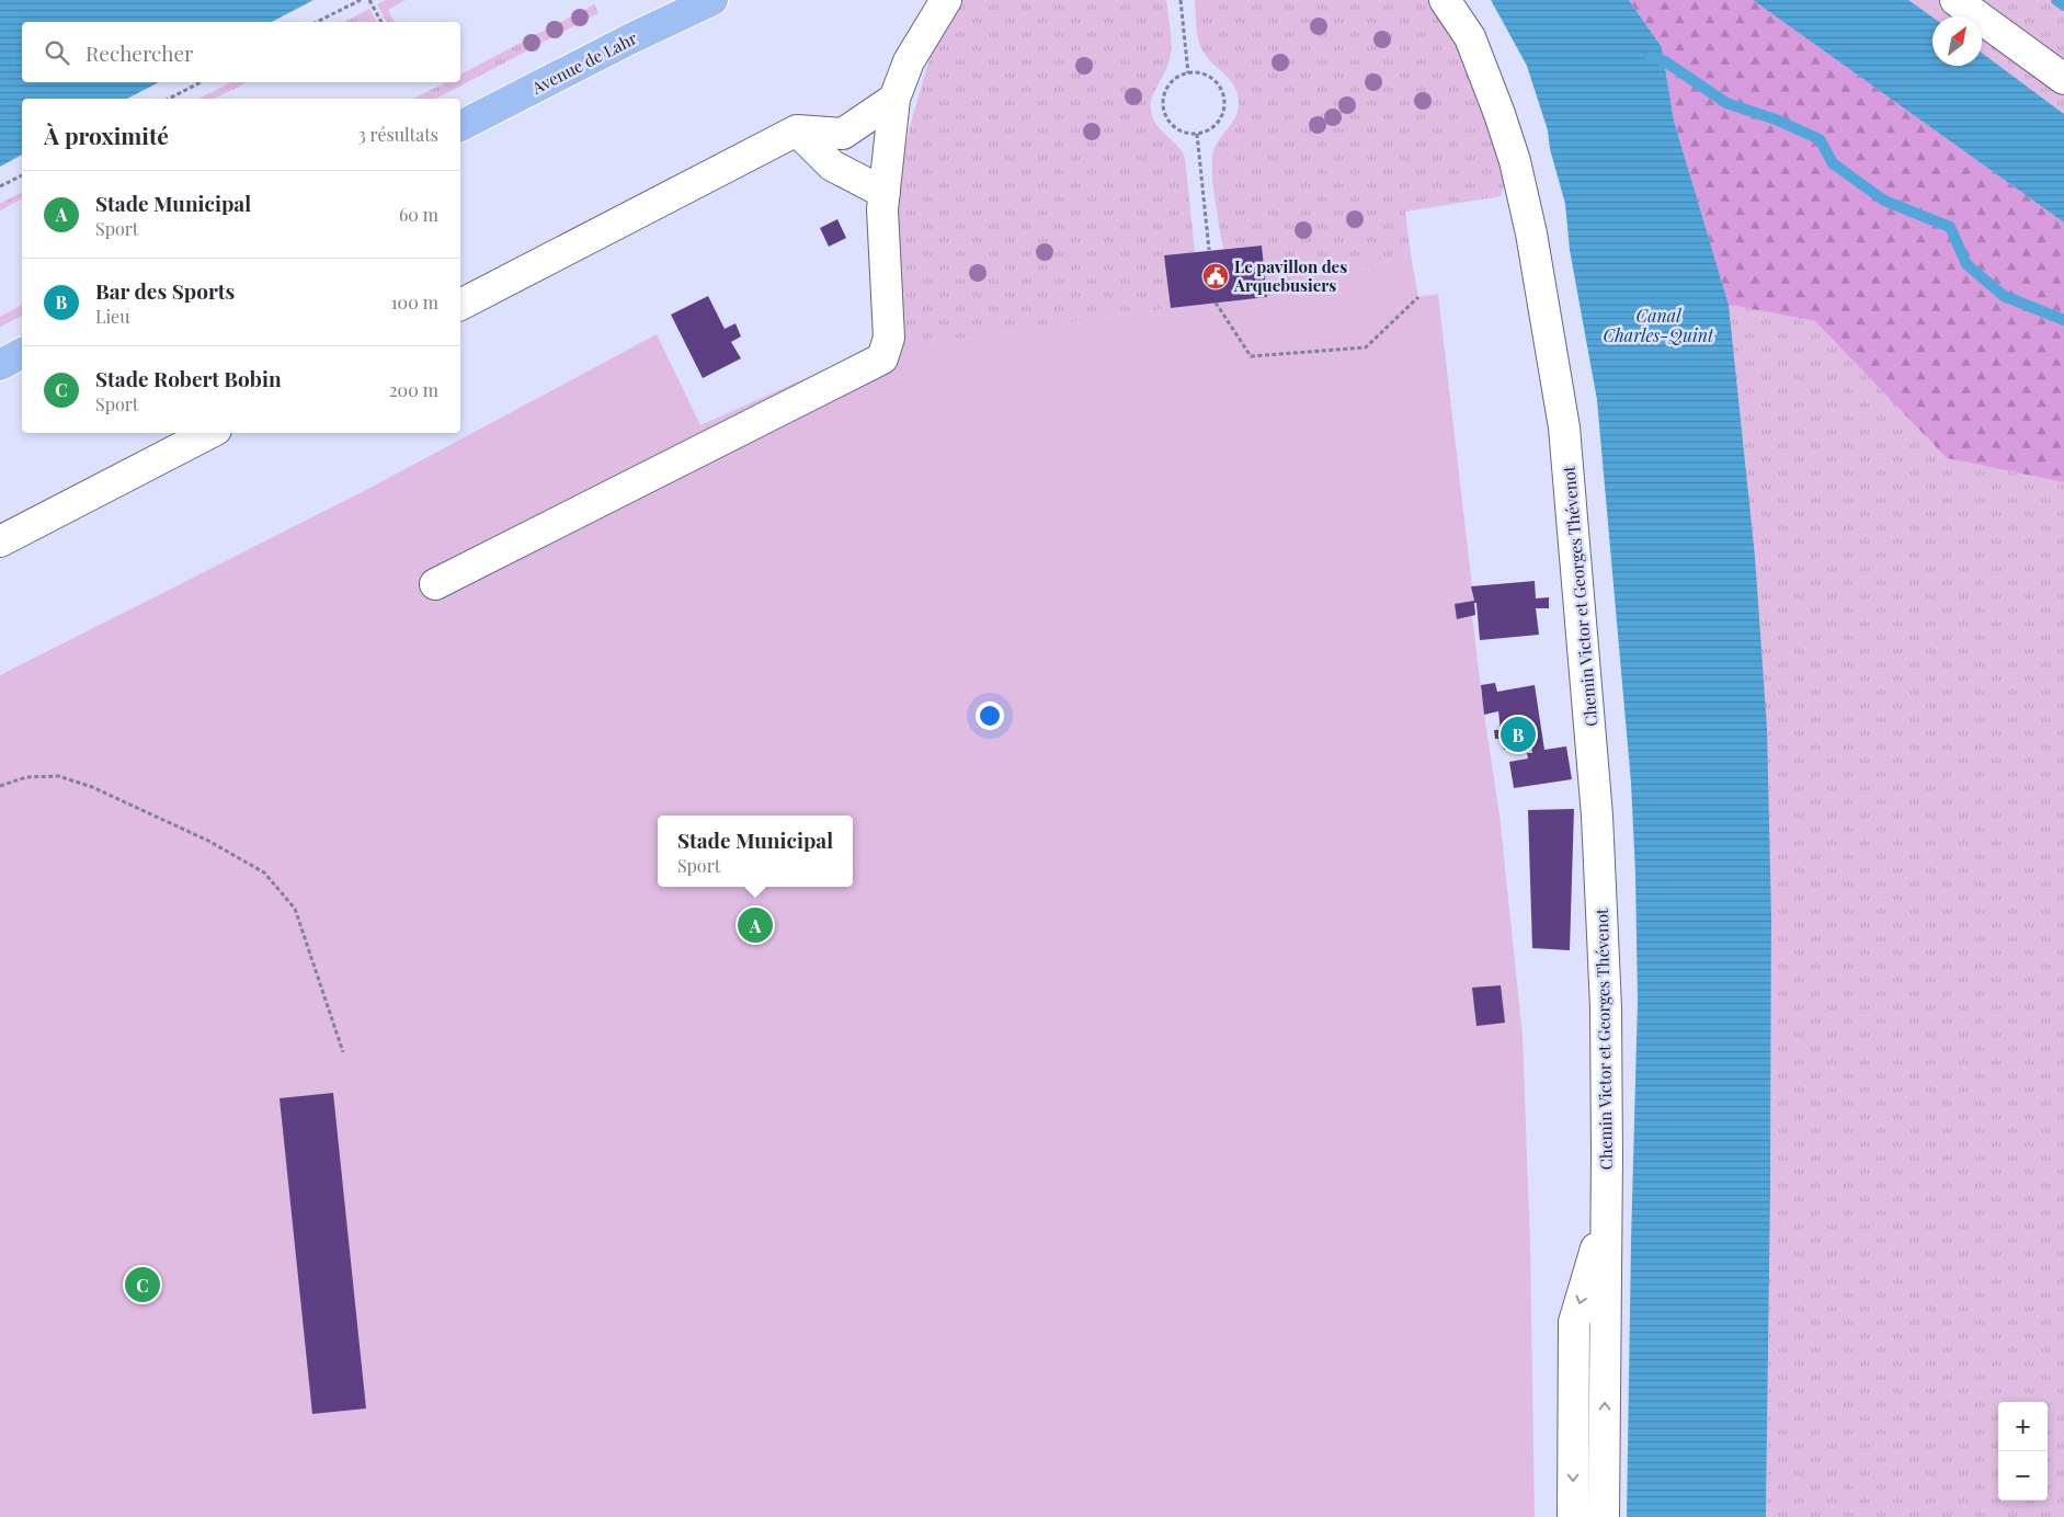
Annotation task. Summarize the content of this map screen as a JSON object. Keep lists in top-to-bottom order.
{
  "streets": {
    "main road": ["Avenue de Lahr"],
    "street": ["Chemin Victor et Georges Thévenot"]
  },
  "water": ["Canal Charles-Quint"],
  "places": {
    "public building": ["Le pavillon des Arquebusiers"]
  },
  "north": "top right",
  "page": {
    "search": "Rechercher",
    "heading": ["À proximité", "3 résultats"],
    "list": [
      {
        "mark": "A",
        "name": "Stade Municipal",
        "note": "Sport",
        "value": "60 m"
      },
      {
        "mark": "B",
        "name": "Bar des Sports",
        "note": "Lieu",
        "value": "100 m"
      },
      {
        "mark": "C",
        "name": "Stade Robert Bobin",
        "note": "Sport",
        "value": "200 m"
      }
    ],
    "pins": ["B", "A", "C"],
    "popup": ["Stade Municipal", "Sport"],
    "map_buttons": ["+", "−"]
  }
}
